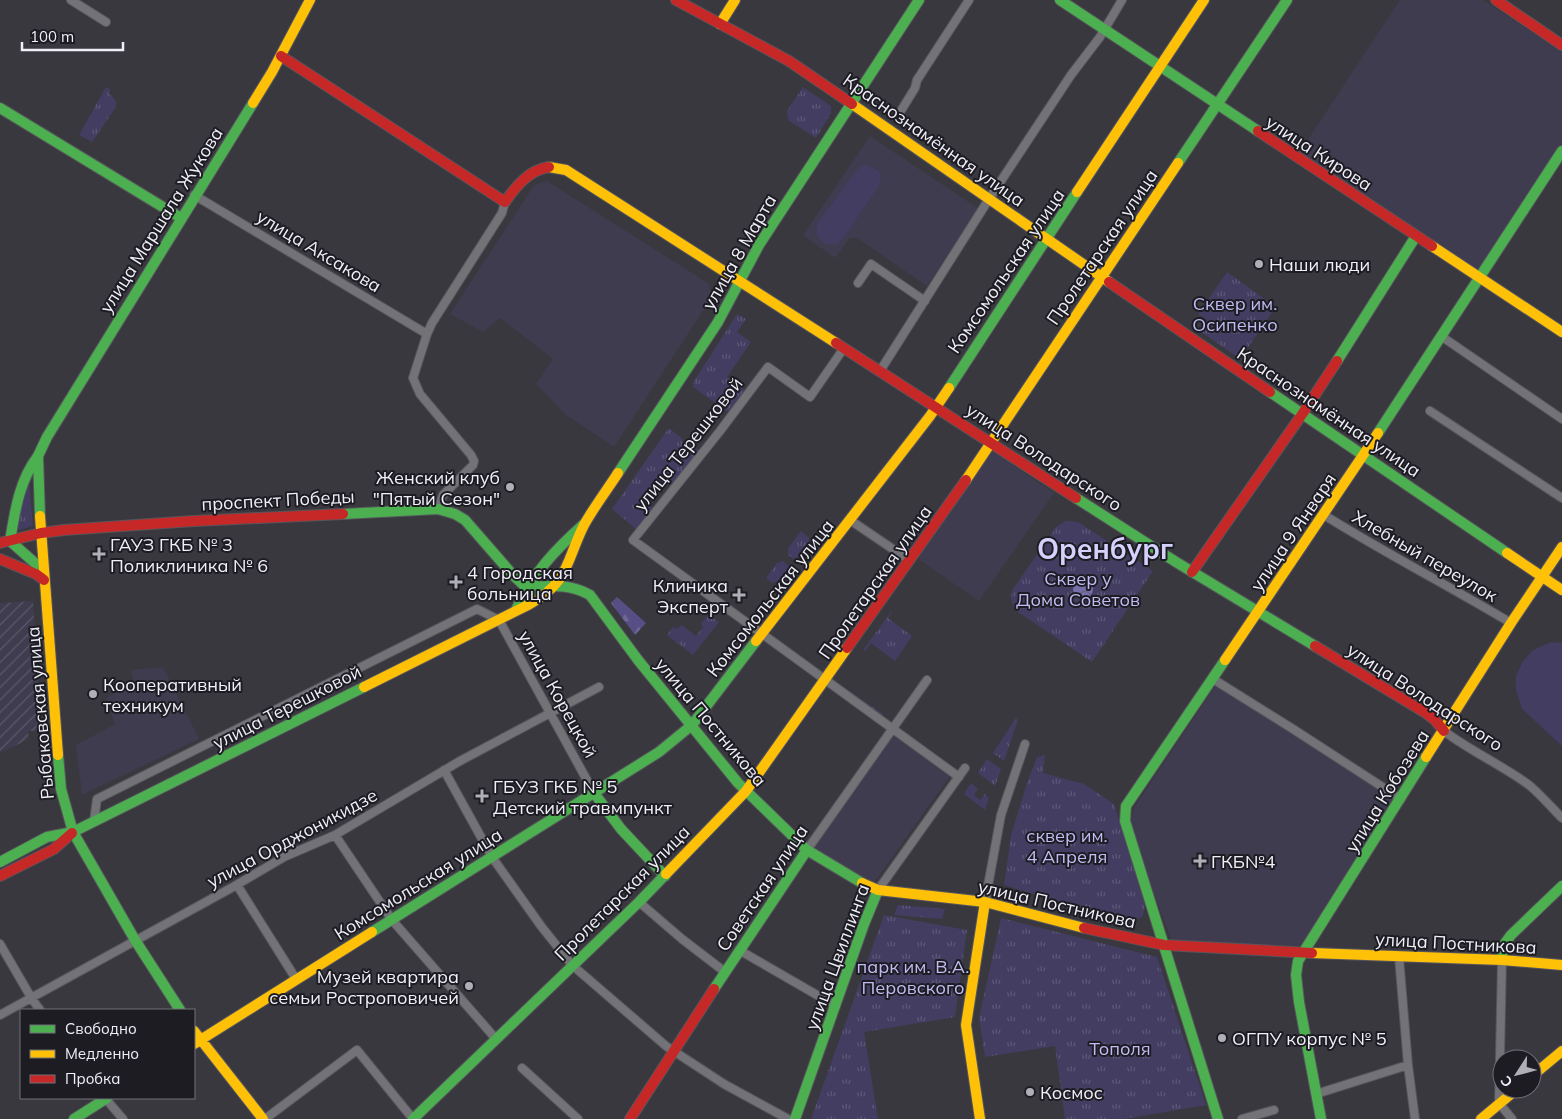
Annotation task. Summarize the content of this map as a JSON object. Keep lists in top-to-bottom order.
{
  "streets": {
    "main road": [
      "Краснознамённая улица",
      "улица Кирова",
      "улица Маршала Жукова",
      "Пролетарская улица",
      "улица 8 Марта",
      "Комсомольская улица",
      "улица Терешковой",
      "улица Володарского",
      "проспект Победы",
      "улица 9 Января",
      "улица Корецкой",
      "Рыбаковская улица",
      "улица Постникова",
      "улица Кобозева",
      "Советская улица",
      "улица Цвиллинга"
    ],
    "street": ["улица Аксакова", "Хлебный переулок", "улица Орджоникидзе"]
  },
  "crossings": [
    ["Краснознамённая улица", "Пролетарская улица"],
    ["Краснознамённая улица", "улица 8 Марта"],
    ["Краснознамённая улица", "Комсомольская улица"],
    ["Краснознамённая улица", "улица 9 Января"],
    ["Краснознамённая улица", "улица Кобозева"],
    ["улица Кирова", "Пролетарская улица"],
    ["улица Кирова", "Комсомольская улица"],
    ["улица Кирова", "улица 9 Января"],
    ["улица Маршала Жукова", "улица Аксакова"],
    ["улица Маршала Жукова", "проспект Победы"],
    ["улица Маршала Жукова", "Рыбаковская улица"],
    ["Пролетарская улица", "улица Володарского"],
    ["Пролетарская улица", "улица Корецкой"],
    ["Пролетарская улица", "улица Постникова"],
    ["улица 8 Марта", "улица Терешковой"],
    ["улица 8 Марта", "улица Володарского"],
    ["улица 8 Марта", "проспект Победы"],
    ["улица 8 Марта", "улица Постникова"],
    ["Комсомольская улица", "улица Терешковой"],
    ["Комсомольская улица", "улица Володарского"],
    ["Комсомольская улица", "улица Корецкой"],
    ["Комсомольская улица", "улица Постникова"],
    ["улица Терешковой", "улица Володарского"],
    ["улица Терешковой", "проспект Победы"],
    ["улица Терешковой", "улица Корецкой"],
    ["улица Терешковой", "Рыбаковская улица"],
    ["улица Терешковой", "улица Постникова"],
    ["улица Володарского", "улица 9 Января"],
    ["улица Володарского", "улица Кобозева"],
    ["проспект Победы", "Рыбаковская улица"],
    ["улица 9 Января", "Хлебный переулок"],
    ["улица 9 Января", "улица Постникова"],
    ["Хлебный переулок", "улица Кобозева"],
    ["улица Корецкой", "улица Орджоникидзе"],
    ["Рыбаковская улица", "улица Орджоникидзе"],
    ["улица Постникова", "улица Кобозева"],
    ["улица Постникова", "Советская улица"],
    ["улица Постникова", "улица Цвиллинга"]
  ],
  "districts": ["Оренбург"],
  "parks": [
    "Сквер им. Осипенко",
    "Сквер у Дома Советов",
    "сквер им. 4 Апреля",
    "парк им. В.А. Перовского",
    "Тополя"
  ],
  "places": {
    "other": [
      "Наши люди",
      "Женский клуб \"Пятый Сезон\"",
      "Кооперативный техникум",
      "Музей квартира семьи Ростроповичей",
      "ОГПУ корпус № 5",
      "Космос"
    ],
    "health": [
      "ГАУЗ ГКБ № 3 Поликлиника № 6",
      "4 Городская больница",
      "Клиника Эксперт",
      "ГБУЗ ГКБ № 5 Детский травмпункт",
      "ГКБ№4"
    ]
  },
  "legend": ["Свободно", "Медленно", "Пробка"],
  "scale_bar": "100 m",
  "north": "bottom left"
}
